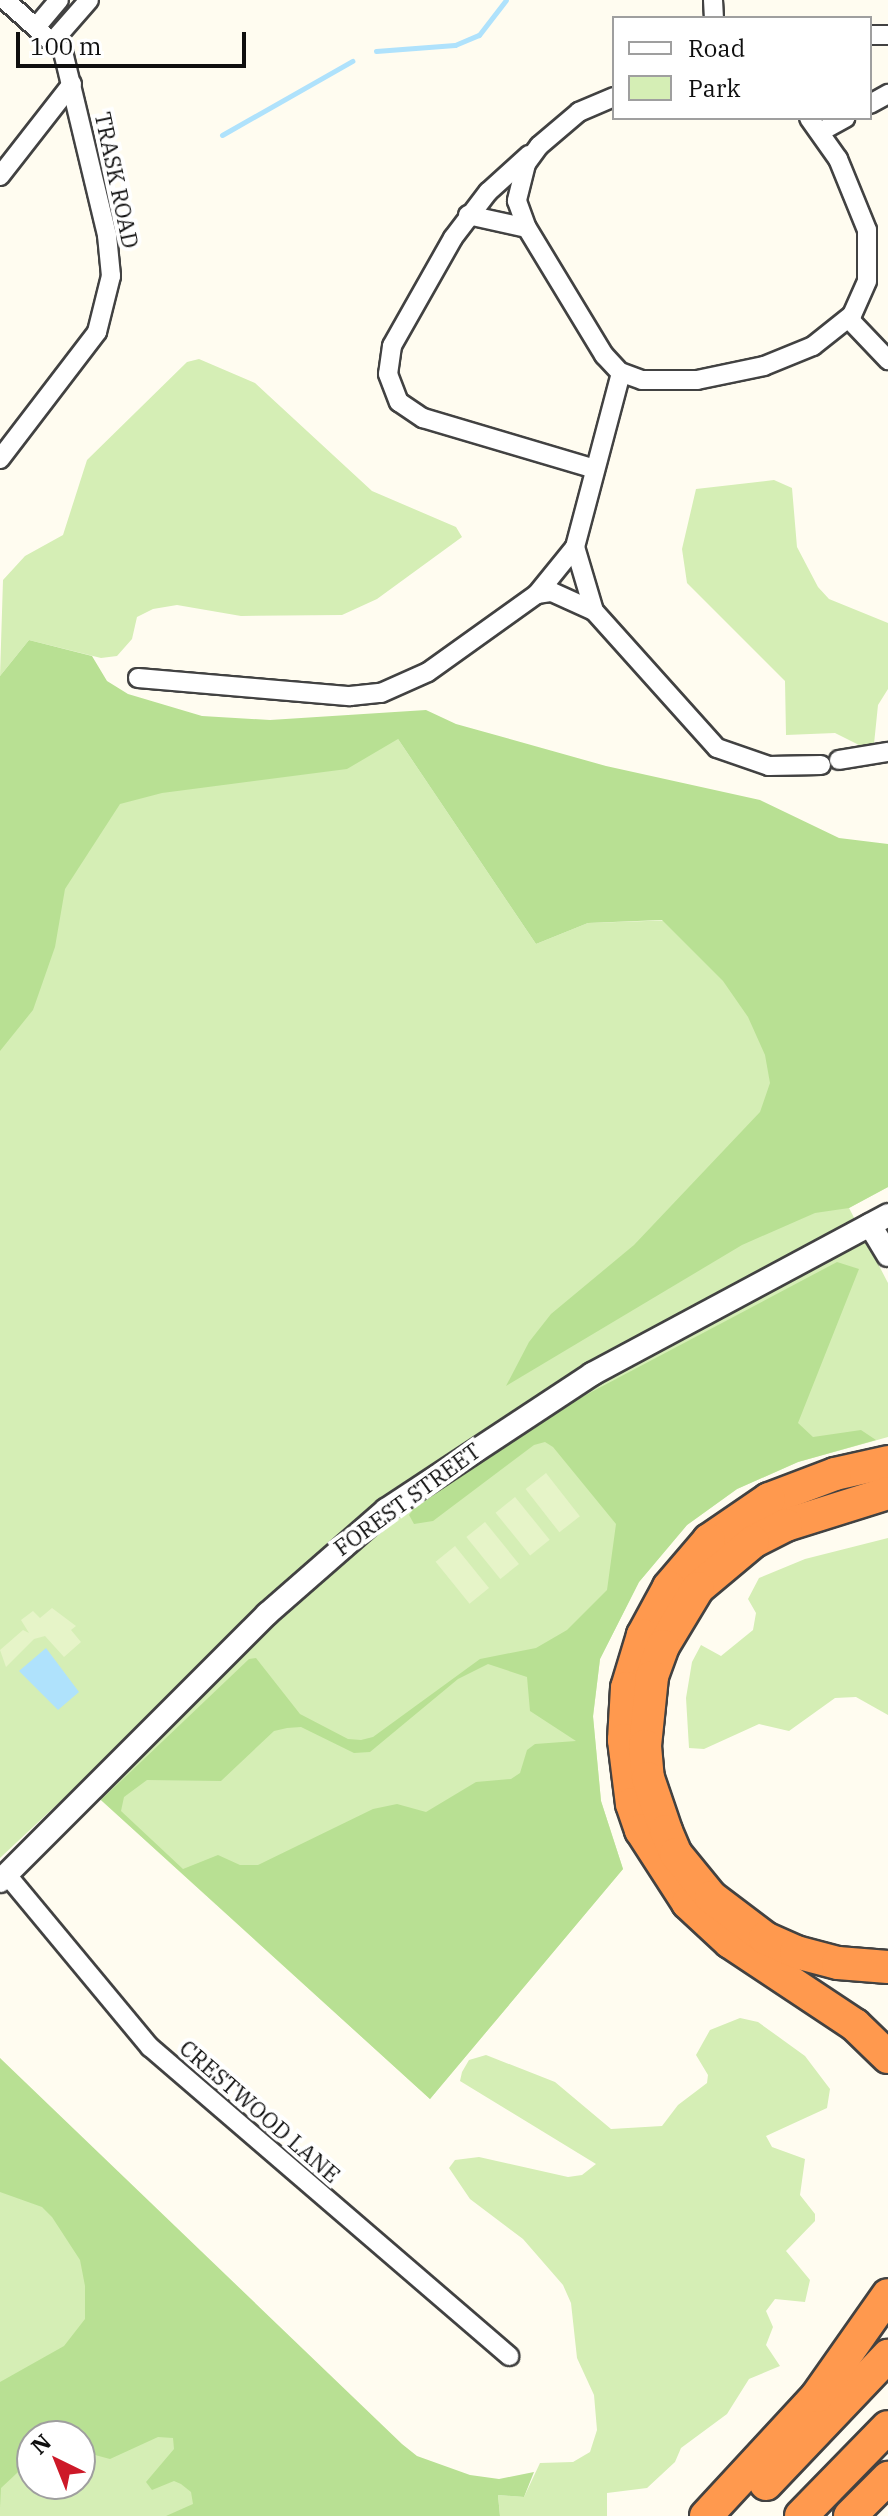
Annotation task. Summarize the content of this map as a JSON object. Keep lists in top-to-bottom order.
{
  "streets": {
    "street": ["TRASK ROAD", "FOREST STREET", "CRESTWOOD LANE"]
  },
  "crossings": [
    ["FOREST STREET", "CRESTWOOD LANE"]
  ],
  "legend": ["Road", "Park"],
  "scale_bar": "100 m",
  "north": "top left"
}
